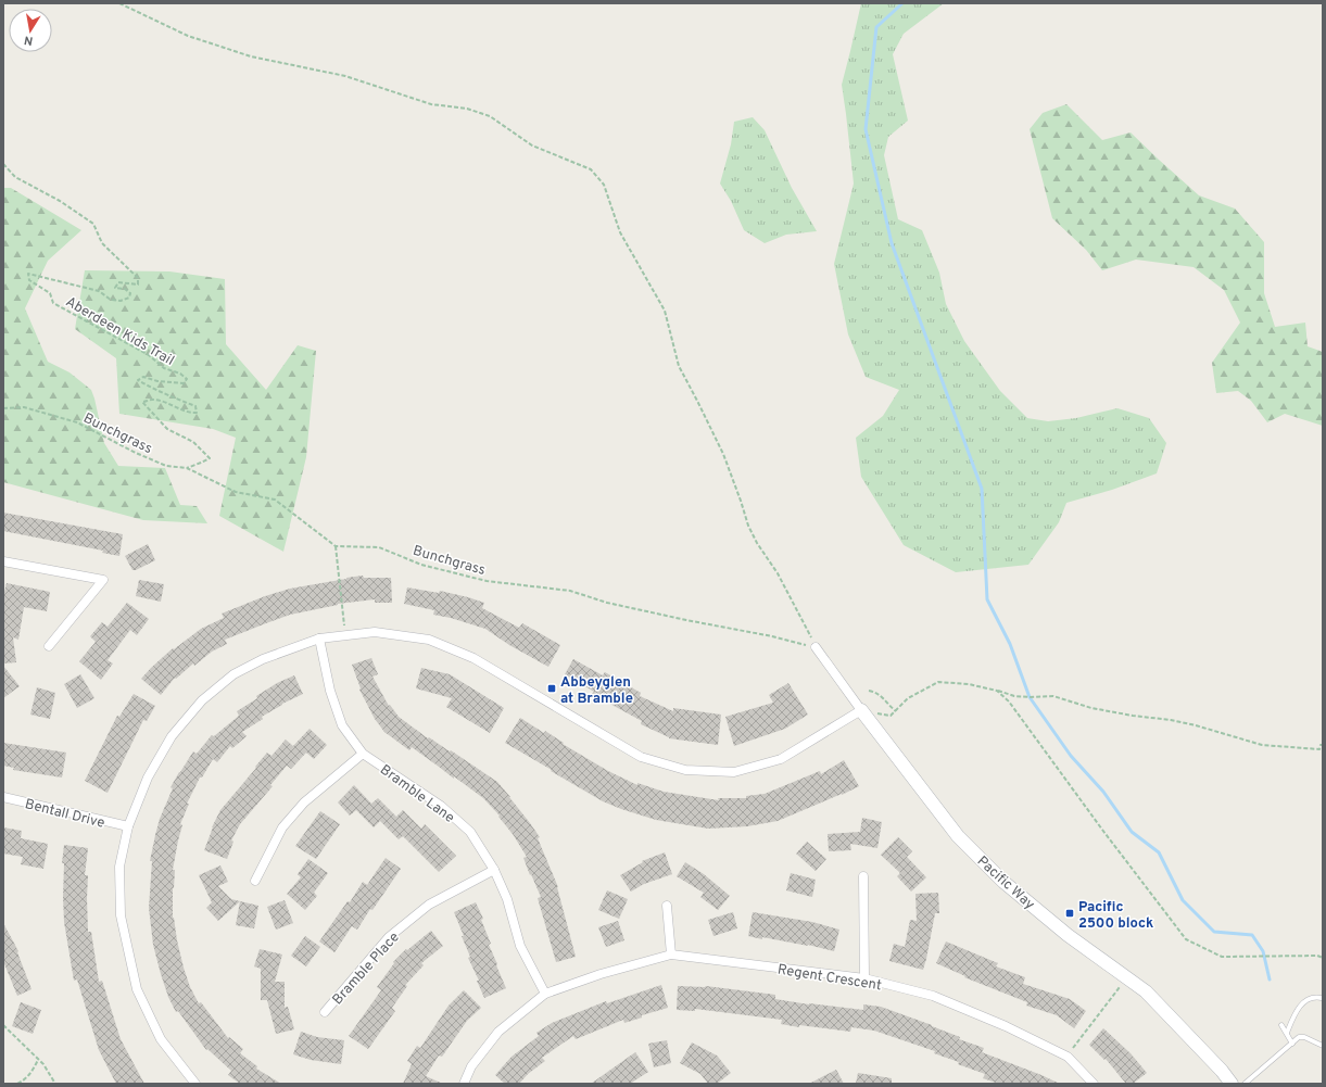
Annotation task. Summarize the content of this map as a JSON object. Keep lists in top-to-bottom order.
{
  "streets": {
    "street": [
      "Bramble Lane",
      "Bentall Drive",
      "Pacific Way",
      "Bramble Place",
      "Regent Crescent"
    ],
    "path": ["Aberdeen Kids Trail", "Bunchgrass"]
  },
  "crossings": [
    ["Aberdeen Kids Trail", "Bunchgrass"],
    ["Bunchgrass", "Pacific Way"],
    ["Bramble Lane", "Bramble Place"],
    ["Bramble Lane", "Regent Crescent"]
  ],
  "places": {
    "transit": ["Abbeyglen at Bramble", "Pacific 2500 block"]
  },
  "north": "bottom"
}
